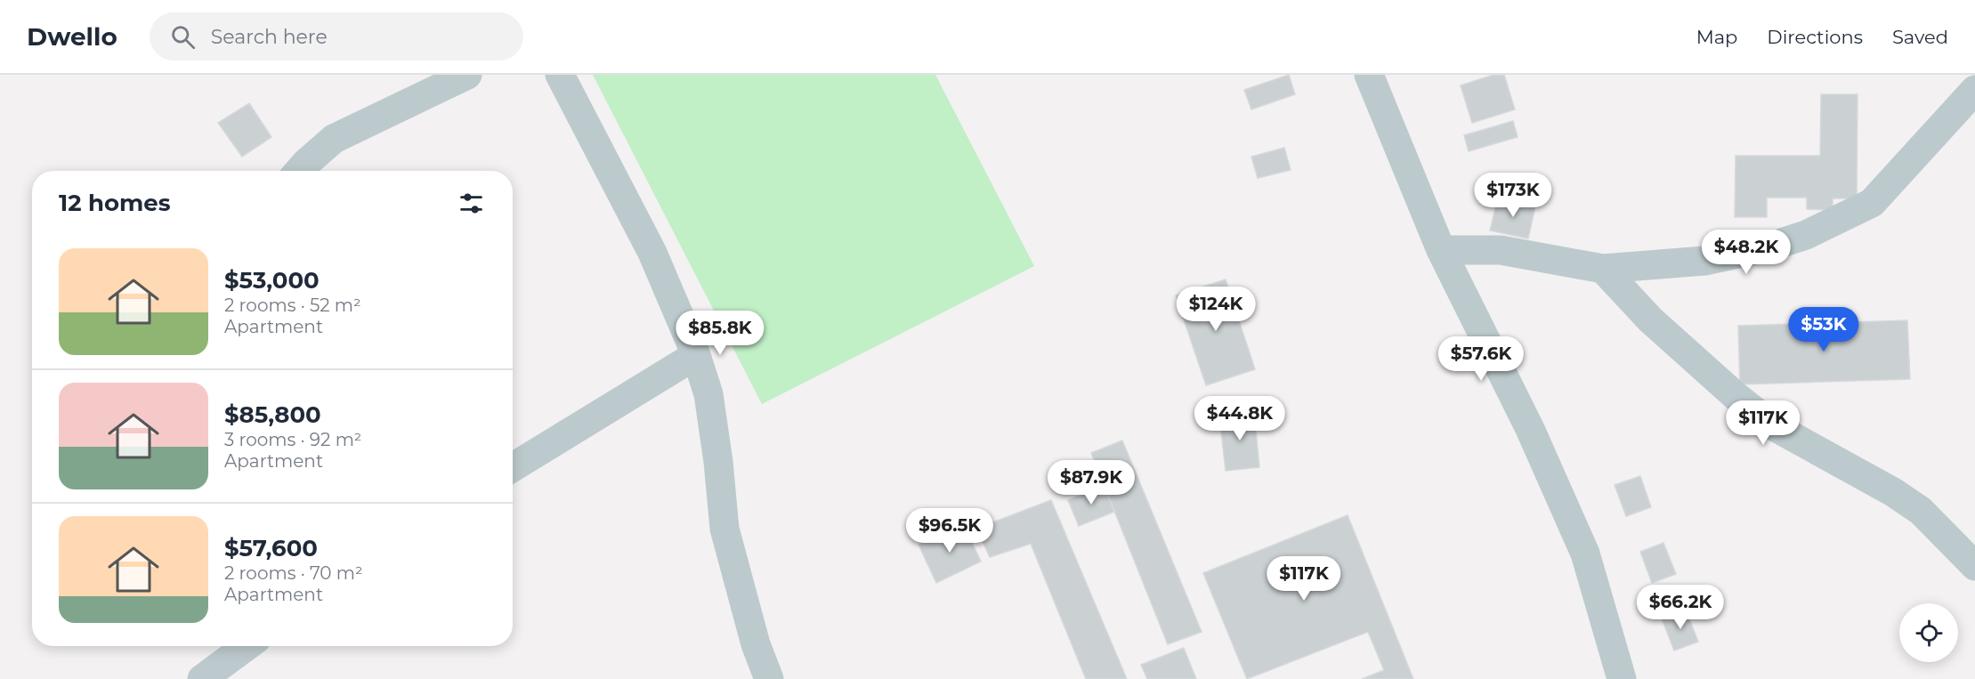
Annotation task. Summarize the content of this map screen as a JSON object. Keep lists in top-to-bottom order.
{
  "page": {
    "header": "Dwello",
    "search": "Search here",
    "nav": ["Map", "Directions", "Saved"],
    "heading": "12 homes",
    "price": [
      "$173K",
      "$48.2K",
      "$124K",
      "$53K",
      "$85.8K",
      "$57.6K",
      "$44.8K",
      "$117K",
      "$87.9K",
      "$96.5K",
      "$117K",
      "$66.2K"
    ],
    "list": [
      {
        "name": "$53,000",
        "note": "2 rooms · 52 m² · Apartment"
      },
      {
        "name": "$85,800",
        "note": "3 rooms · 92 m² · Apartment"
      },
      {
        "name": "$57,600",
        "note": "2 rooms · 70 m² · Apartment"
      }
    ]
  }
}
